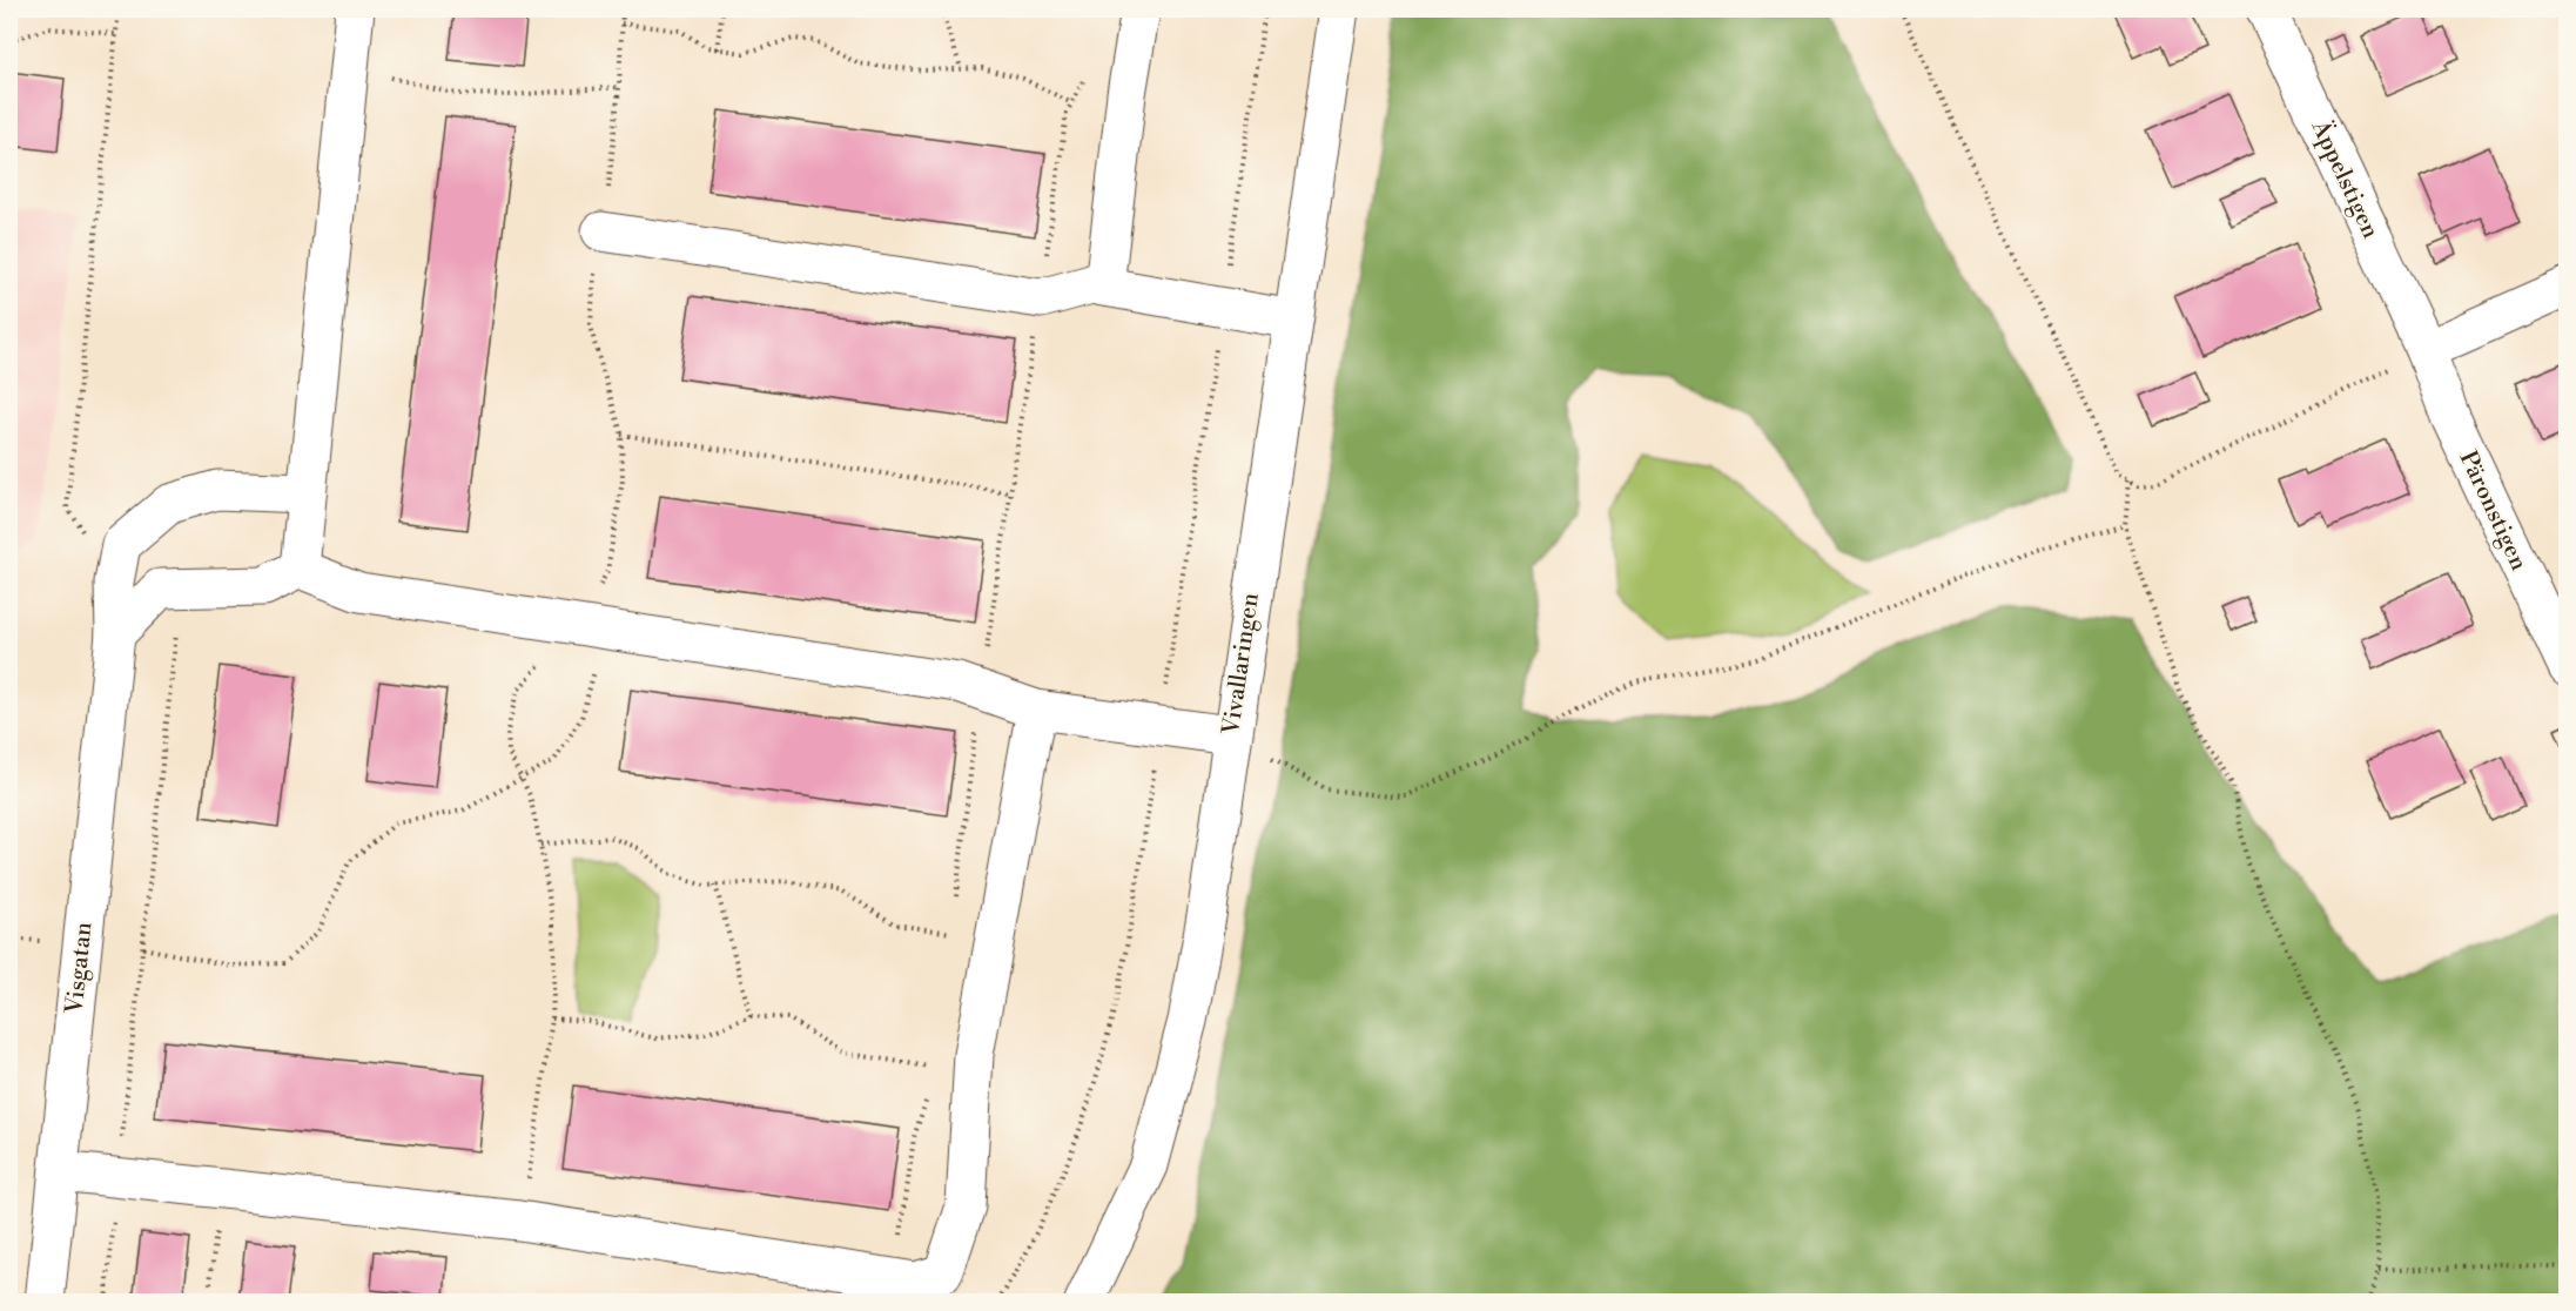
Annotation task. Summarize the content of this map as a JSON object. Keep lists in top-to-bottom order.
{
  "streets": {
    "street": [
      "Äppelstigen",
      "Päronstigen",
      "Vivallaringen",
      "Visgatan"
    ]
  },
  "crossings": [
    ["Äppelstigen", "Päronstigen"]
  ]
}
